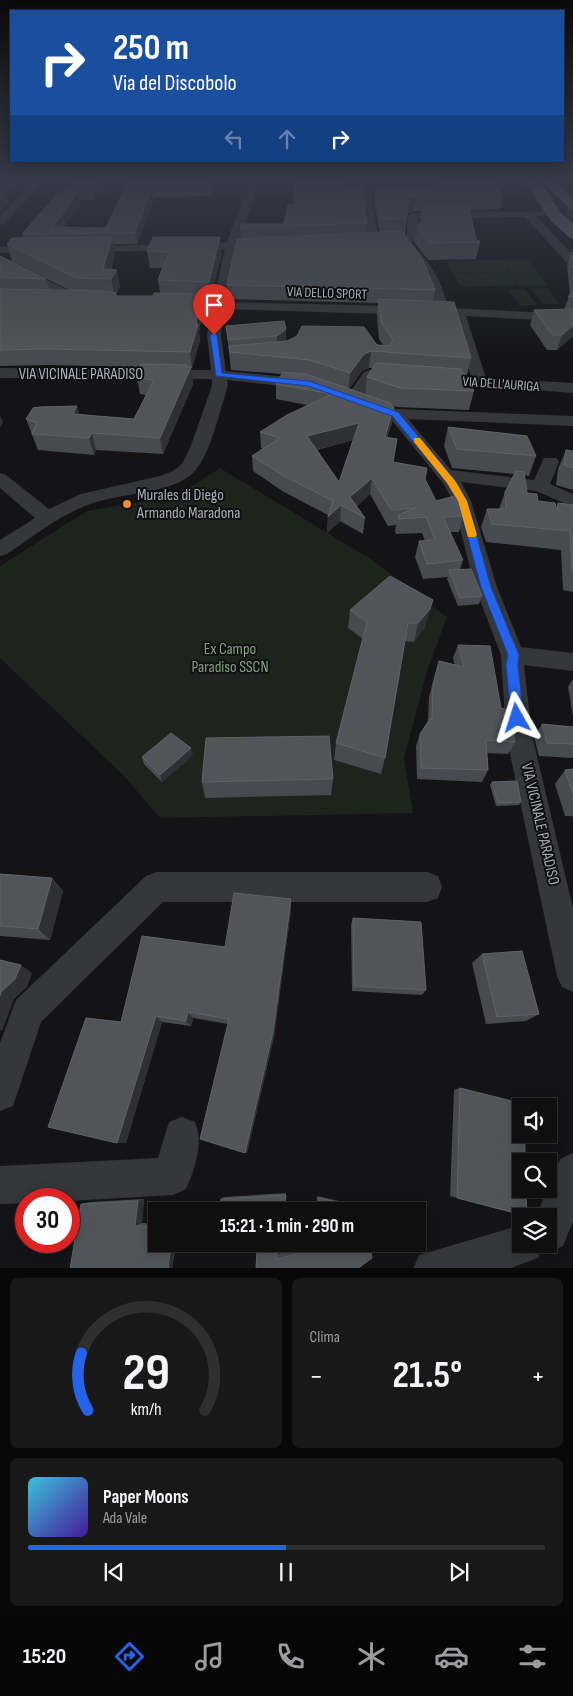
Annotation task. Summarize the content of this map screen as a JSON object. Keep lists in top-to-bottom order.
{
  "streets": {
    "street": ["VIA DELLO SPORT", "VIA VICINALE PARADISO", "VIA DELL'AURIGA"]
  },
  "parks": ["Ex Campo Paradiso SSCN"],
  "places": ["Murales di Diego Armando Maradona"],
  "page": {
    "turn": ["250 m", "Via del Discobolo"],
    "limit": "30",
    "trip": "15:21 · 1 min · 290 m",
    "tile": "Clima",
    "heat": ["−", "21.5°", "+"],
    "song": ["Paper Moons", "Ada Vale"],
    "tabs": "15:20",
    "gauge": ["29", "km/h"]
  }
}
